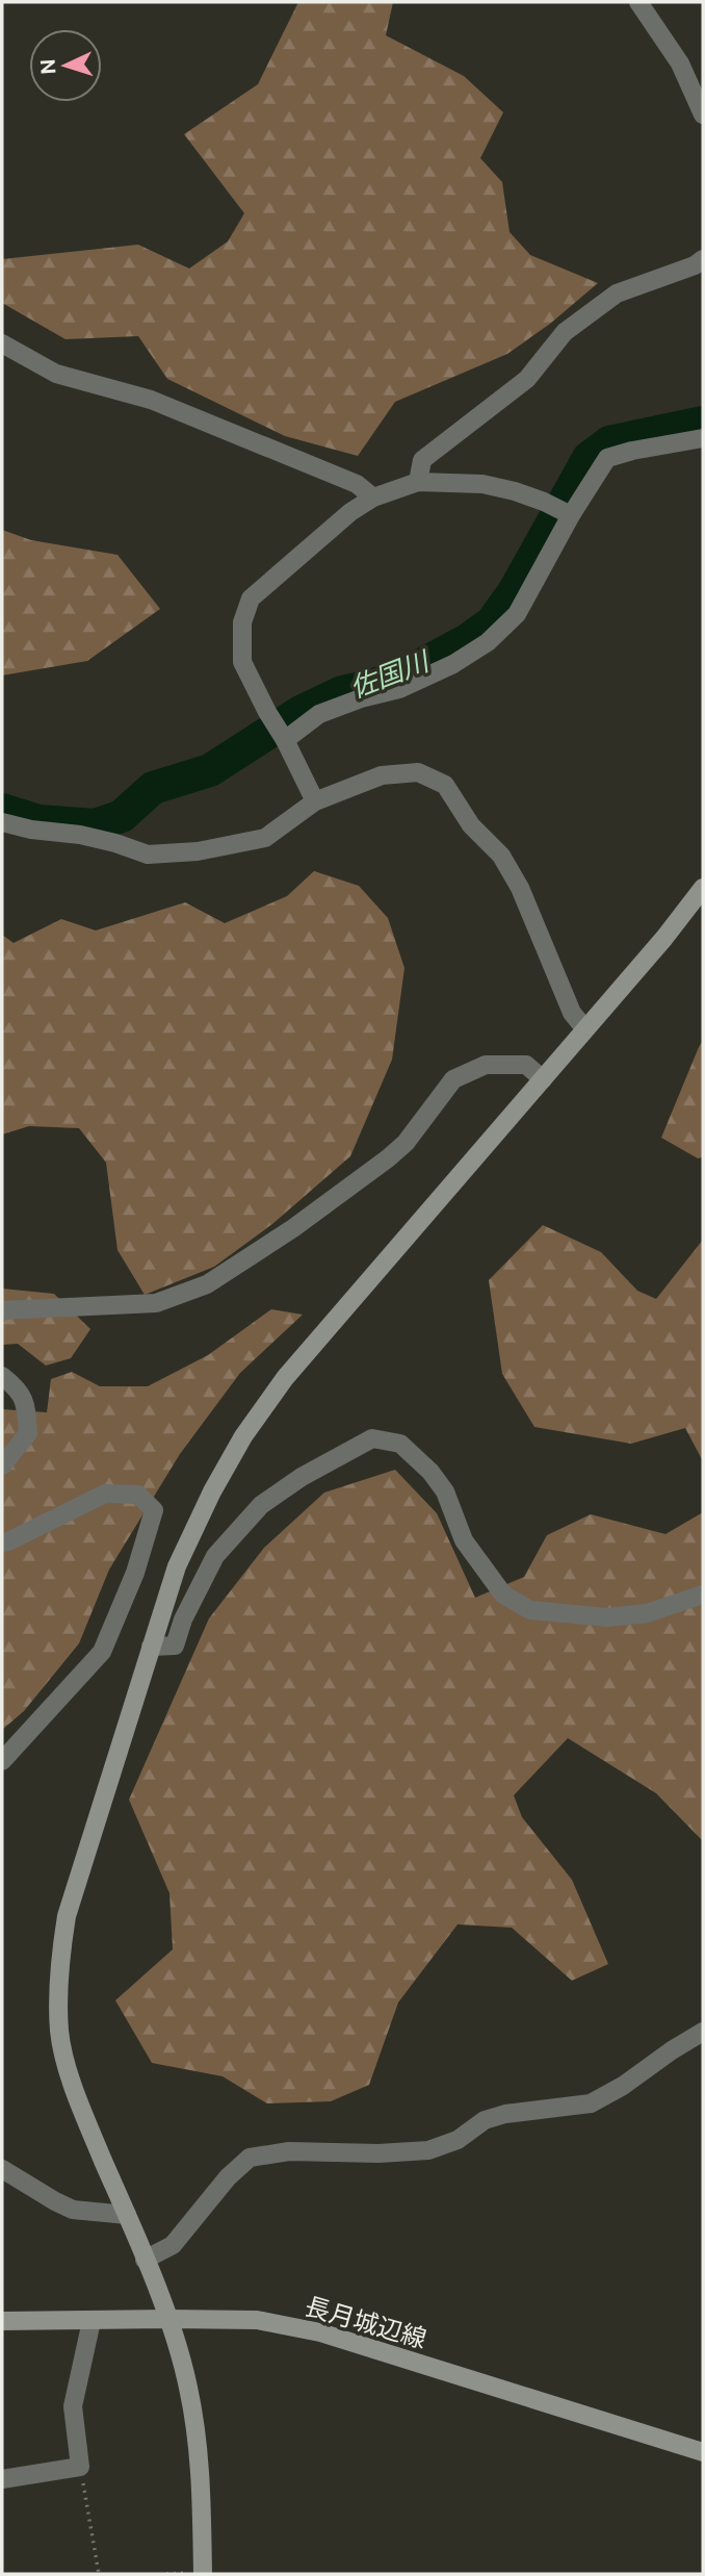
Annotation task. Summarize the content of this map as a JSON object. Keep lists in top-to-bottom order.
{
  "streets": {
    "street": ["長月城辺線"]
  },
  "water": ["佐国川"],
  "north": "left"
}
